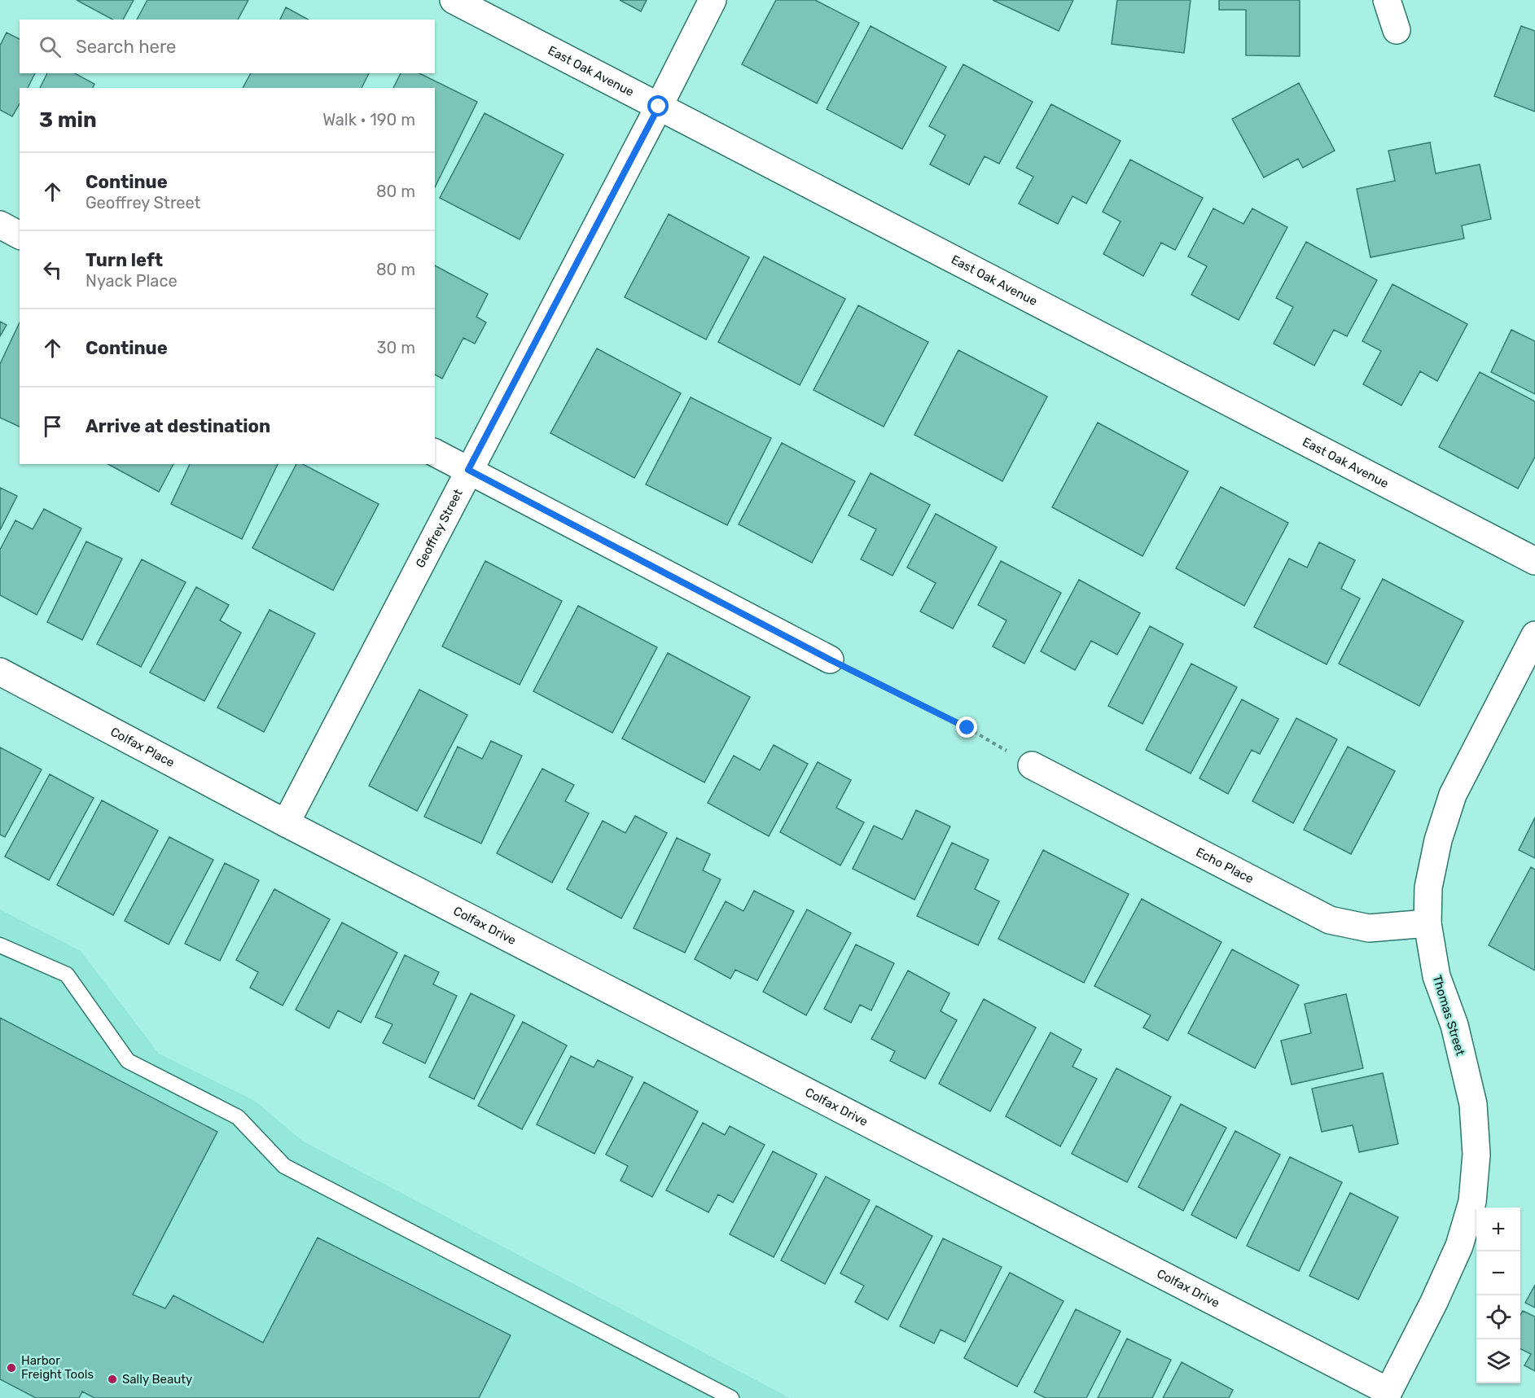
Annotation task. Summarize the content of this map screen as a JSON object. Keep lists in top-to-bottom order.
{
  "streets": {
    "street": [
      "East Oak Avenue",
      "Geoffrey Street",
      "Colfax Place",
      "Echo Place",
      "Colfax Drive",
      "Thomas Street"
    ]
  },
  "crossings": [
    ["East Oak Avenue", "Geoffrey Street"],
    ["Geoffrey Street", "Colfax Place"],
    ["Geoffrey Street", "Colfax Drive"],
    ["Colfax Place", "Colfax Drive"],
    ["Echo Place", "Thomas Street"],
    ["Colfax Drive", "Thomas Street"]
  ],
  "places": ["Harbor Freight Tools", "Sally Beauty"],
  "page": {
    "search": "Search here",
    "heading": ["3 min", "Walk · 190 m"],
    "list": [
      ["Continue", "Geoffrey Street", "80 m"],
      ["Turn left", "Nyack Place", "80 m"],
      ["Continue", "30 m"],
      "Arrive at destination"
    ],
    "map_buttons": ["+", "−"]
  }
}
